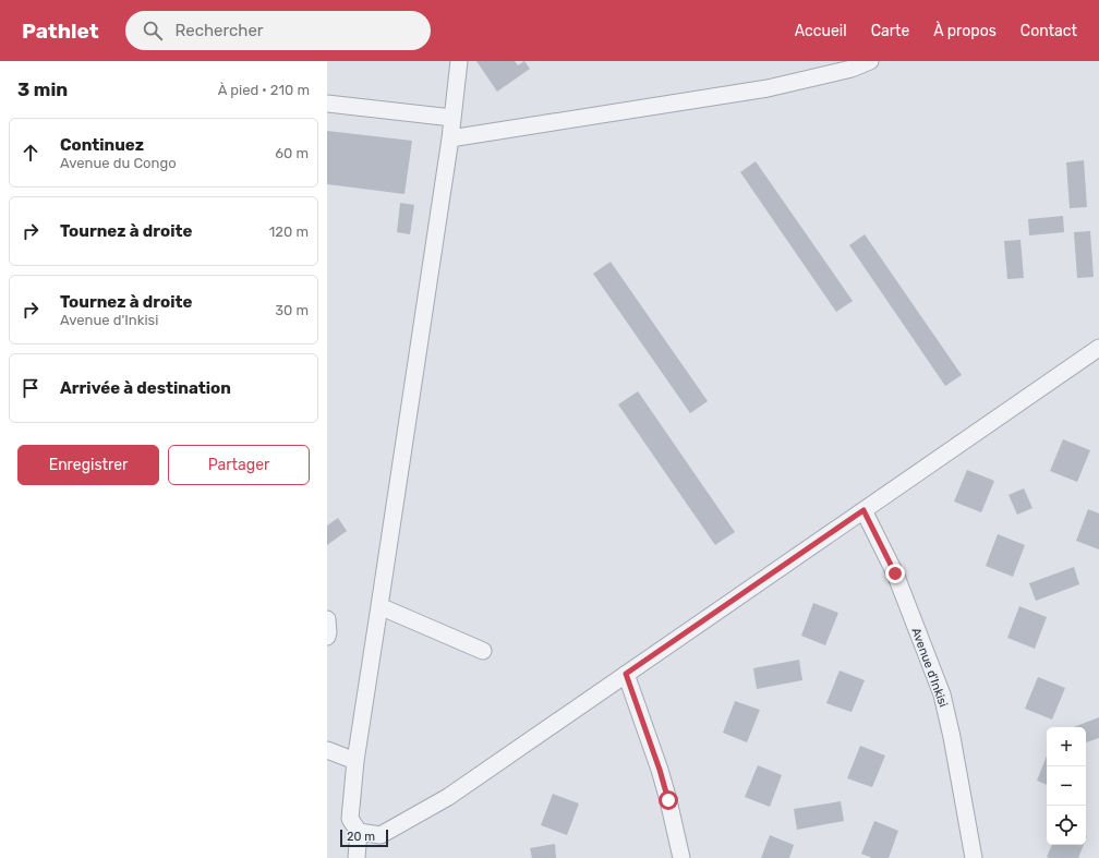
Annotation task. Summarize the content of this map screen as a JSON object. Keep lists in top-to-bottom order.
{
  "streets": {
    "street": ["Avenue d'Inkisi"]
  },
  "scale_bar": "20 m",
  "page": {
    "header": "Pathlet",
    "search": "Rechercher",
    "nav": [
      "Accueil",
      "Carte",
      "À propos",
      "Contact"
    ],
    "heading": ["3 min", "À pied · 210 m"],
    "list": [
      ["Continuez", "Avenue du Congo", "60 m"],
      ["Tournez à droite", "120 m"],
      ["Tournez à droite", "Avenue d'Inkisi", "30 m"],
      "Arrivée à destination"
    ],
    "buttons": ["Enregistrer", "Partager"],
    "map_buttons": ["+", "−"],
    "scale": "20 m"
  }
}
